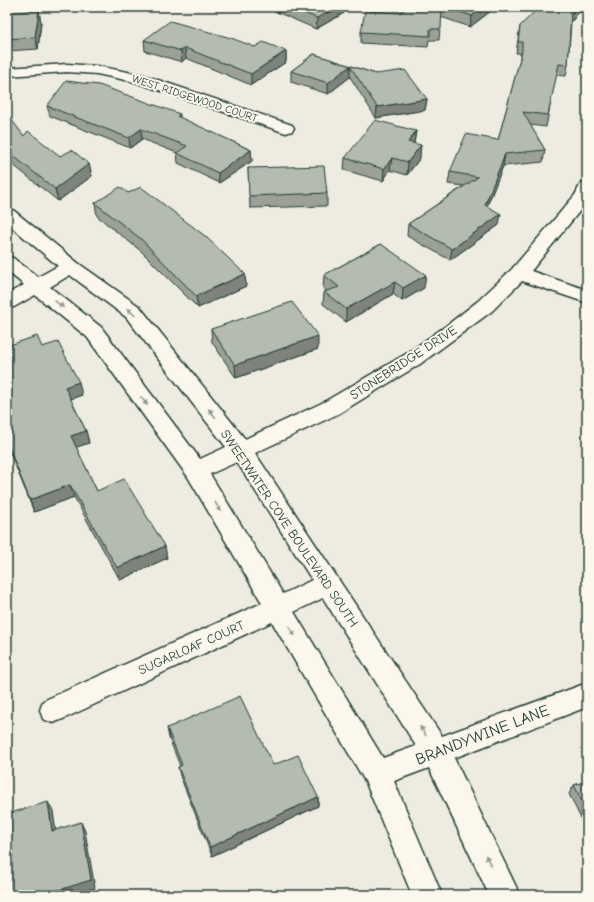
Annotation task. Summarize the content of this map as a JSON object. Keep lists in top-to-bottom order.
{
  "streets": {
    "street": [
      "WEST RIDGEWOOD COURT",
      "STONEBRIDGE DRIVE",
      "SWEETWATER COVE BOULEVARD SOUTH",
      "SUGARLOAF COURT",
      "BRANDYWINE LANE"
    ]
  },
  "crossings": [
    ["STONEBRIDGE DRIVE", "SWEETWATER COVE BOULEVARD SOUTH"],
    ["SWEETWATER COVE BOULEVARD SOUTH", "SUGARLOAF COURT"],
    ["SWEETWATER COVE BOULEVARD SOUTH", "BRANDYWINE LANE"]
  ]
}
